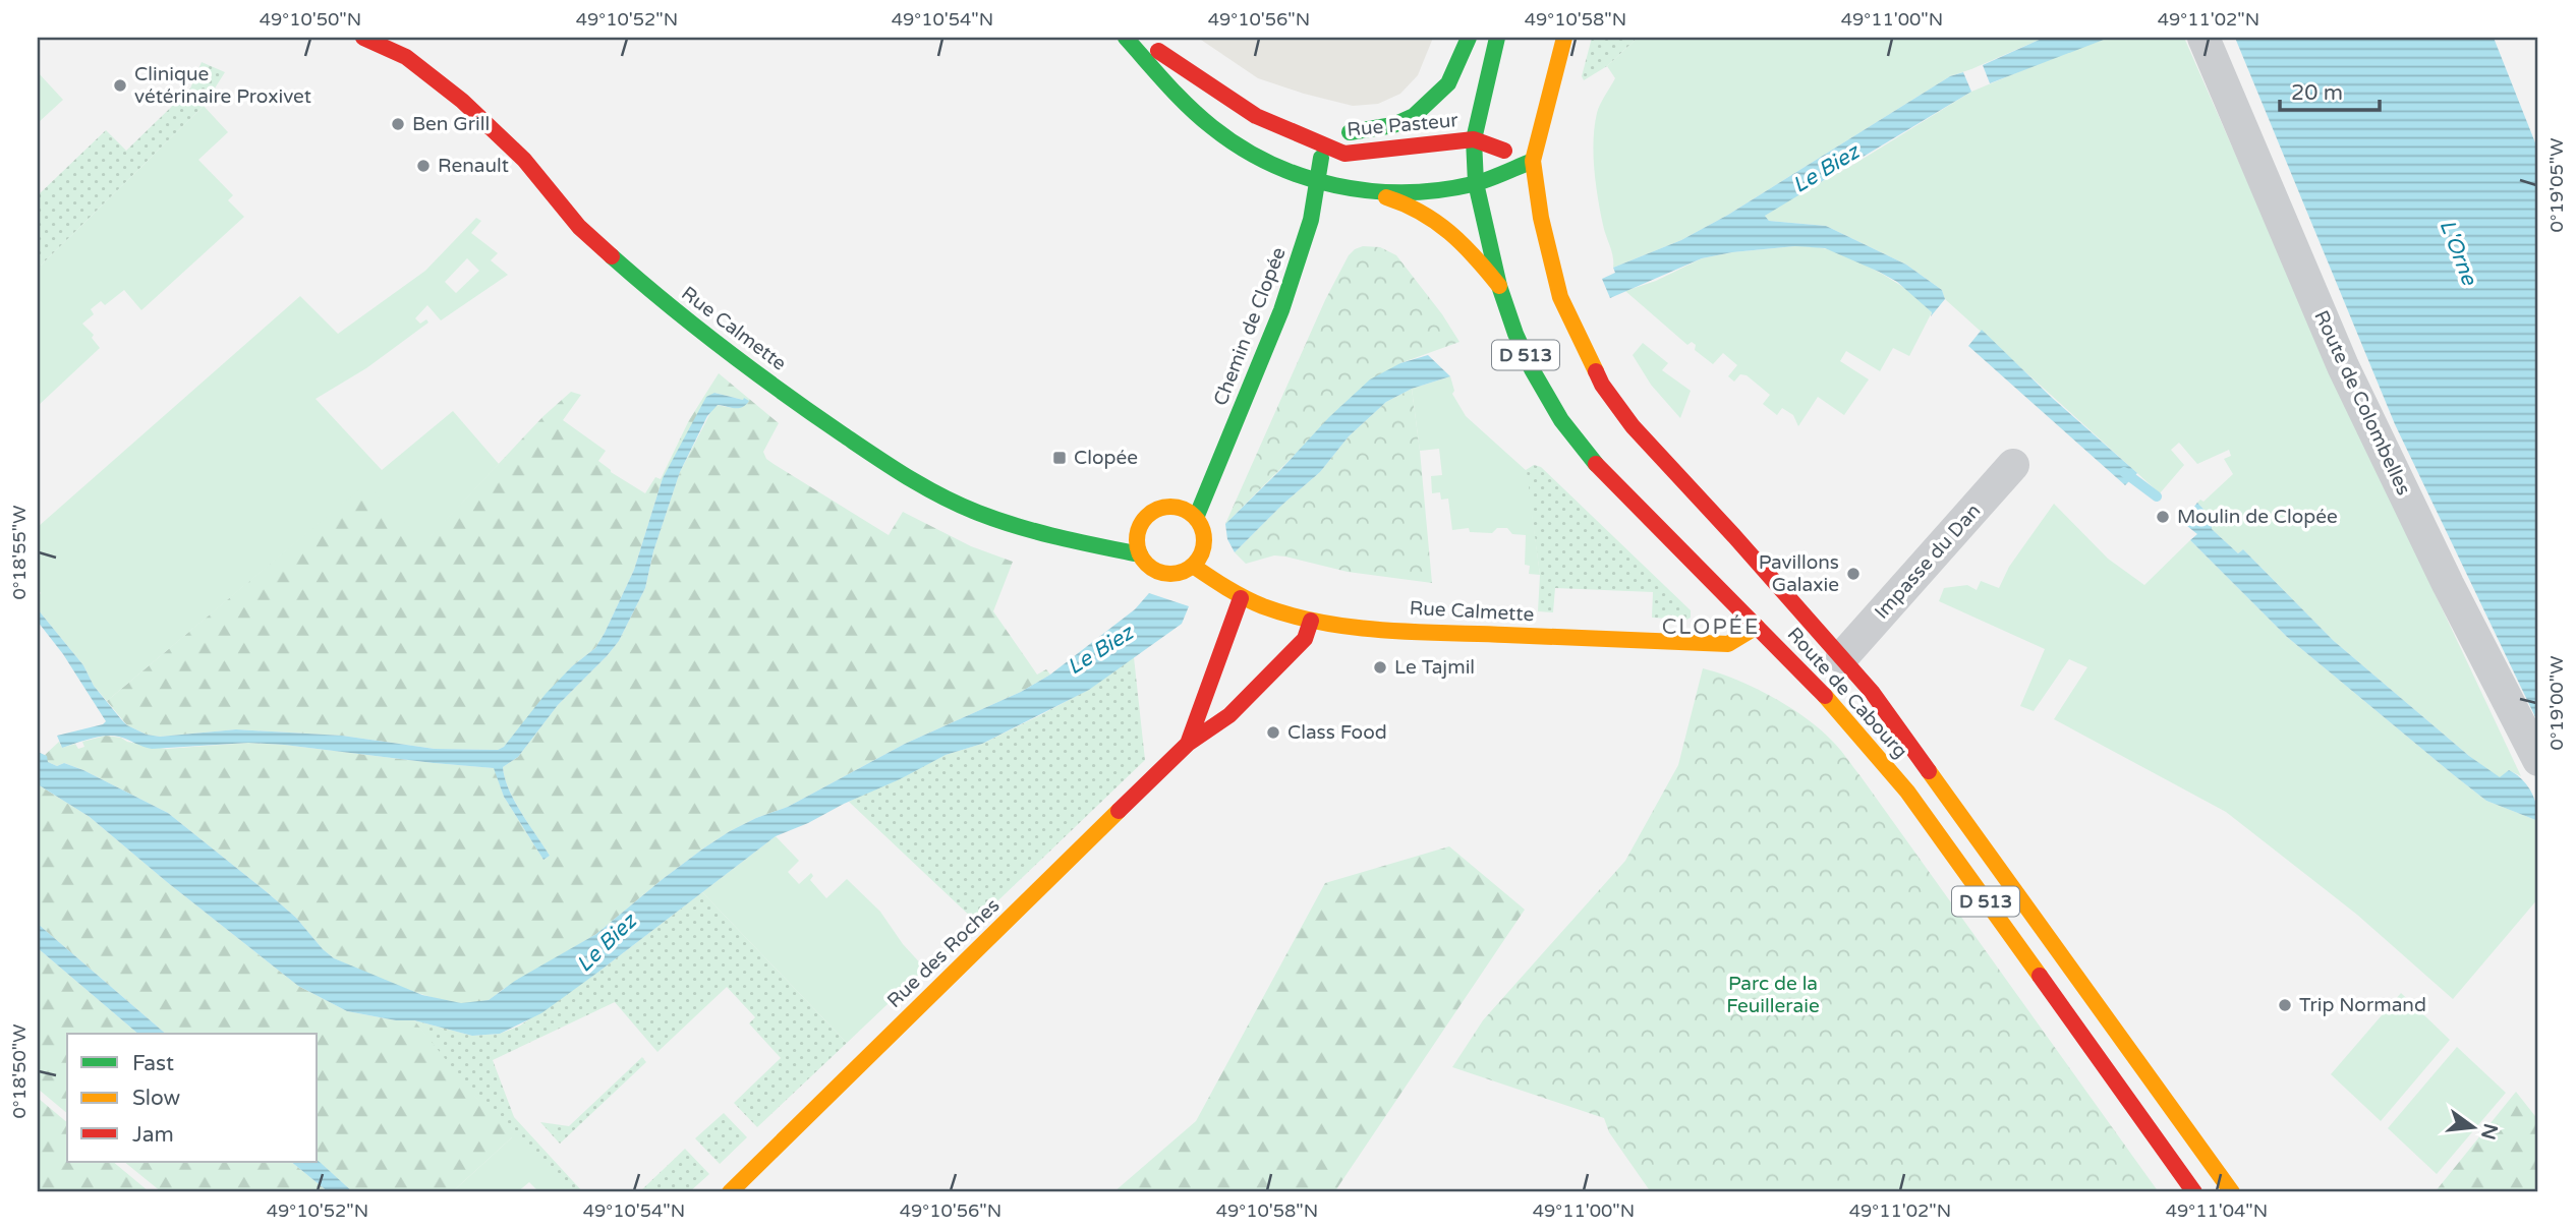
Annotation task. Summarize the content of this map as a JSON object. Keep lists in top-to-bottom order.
{
  "streets": {
    "main road": [
      "Rue Pasteur",
      "Chemin de Clopée",
      "Rue Calmette",
      "D 513",
      "Route de Cabourg",
      "Rue des Roches"
    ],
    "street": ["Route de Colombelles", "Impasse du Dan"]
  },
  "crossings": [
    ["Rue Pasteur", "Chemin de Clopée"],
    ["Rue Pasteur", "D 513"],
    ["Rue Pasteur", "Route de Cabourg"],
    ["Chemin de Clopée", "Rue Calmette"],
    ["Rue Calmette", "Route de Cabourg"],
    ["Rue Calmette", "Rue des Roches"],
    ["D 513", "Route de Cabourg"],
    ["Impasse du Dan", "Route de Cabourg"]
  ],
  "districts": ["CLOPÉE"],
  "water": ["Le Biez", "L'Orne"],
  "parks": ["Parc de la Feuilleraie"],
  "places": {
    "other": [
      "Clinique vétérinaire Proxivet",
      "Ben Grill",
      "Renault",
      "Moulin de Clopée",
      "Pavillons Galaxie",
      "Le Tajmil",
      "Class Food",
      "Trip Normand"
    ],
    "transit": ["Clopée"]
  },
  "legend": ["Fast", "Slow", "Jam"],
  "scale_bar": "20 m",
  "north": "right",
  "coordinates": [
    "49°10'50\"N",
    "49°10'52\"N",
    "49°10'54\"N",
    "49°10'56\"N",
    "49°10'58\"N",
    "49°11'00\"N",
    "49°11'02\"N",
    "0°19'05\"W",
    "0°18'55\"W",
    "0°19'00\"W",
    "0°18'50\"W",
    "49°11'04\"N"
  ]
}
